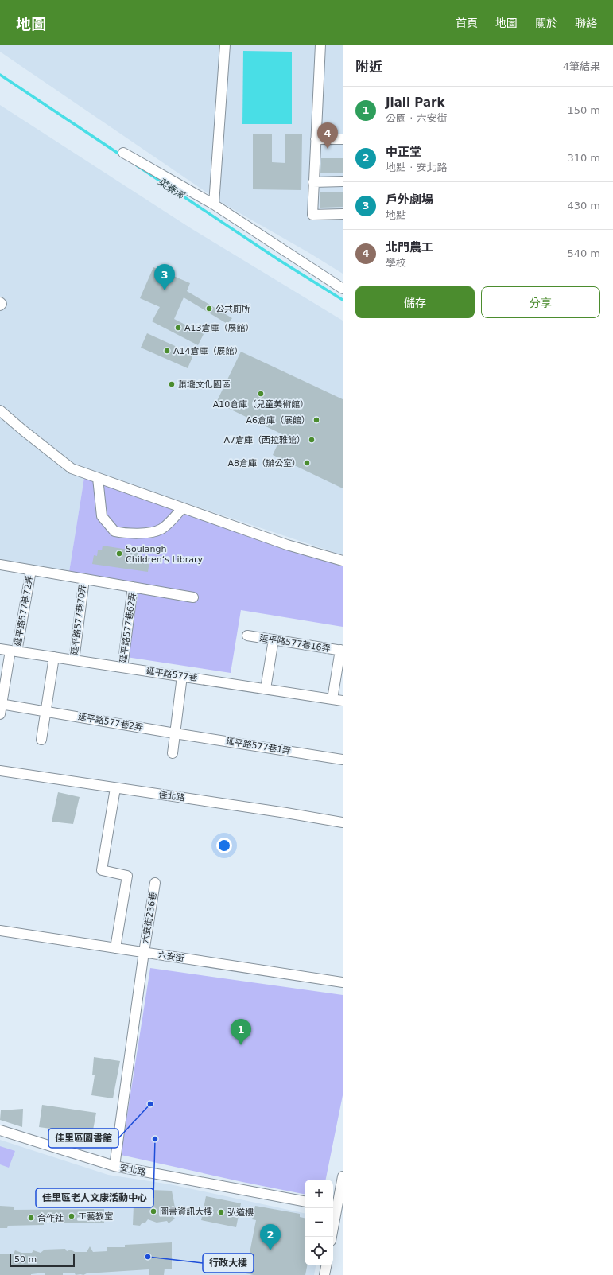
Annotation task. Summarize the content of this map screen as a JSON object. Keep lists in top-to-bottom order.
{
  "streets": {
    "street": [
      "延平路577巷72弄",
      "延平路577巷70弄",
      "延平路577巷62弄",
      "延平路577巷16弄",
      "延平路577巷",
      "延平路577巷2弄",
      "延平路577巷1弄",
      "佳北路",
      "六安街236巷",
      "六安街",
      "安北路"
    ]
  },
  "crossings": [
    ["延平路577巷72弄", "延平路577巷"],
    ["延平路577巷72弄", "延平路577巷2弄"],
    ["延平路577巷70弄", "延平路577巷"],
    ["延平路577巷62弄", "延平路577巷"],
    ["延平路577巷2弄", "延平路577巷1弄"],
    ["六安街236巷", "六安街"],
    ["六安街236巷", "安北路"]
  ],
  "water": ["菜寮溪"],
  "places": [
    "公共廁所",
    "A13倉庫（展館）",
    "A14倉庫（展館）",
    "蕭壠文化園區",
    "A10倉庫（兒童美術館）",
    "A6倉庫（展館）",
    "A7倉庫（西拉雅館）",
    "A8倉庫（辦公室）",
    "Soulangh Children‘s Library",
    "佳里區圖書館",
    "佳里區老人文康活動中心",
    "圖書資訊大樓",
    "弘道樓",
    "工藝教室",
    "合作社",
    "行政大樓"
  ],
  "scale_bar": "50 m",
  "page": {
    "header": "地圖",
    "nav": [
      "首頁",
      "地圖",
      "關於",
      "聯絡"
    ],
    "heading": ["附近", "4筆結果"],
    "list": [
      {
        "mark": "1",
        "name": "Jiali Park",
        "note": "公園 · 六安街",
        "value": "150 m"
      },
      {
        "mark": "2",
        "name": "中正堂",
        "note": "地點 · 安北路",
        "value": "310 m"
      },
      {
        "mark": "3",
        "name": "戶外劇場",
        "note": "地點",
        "value": "430 m"
      },
      {
        "mark": "4",
        "name": "北門農工",
        "note": "學校",
        "value": "540 m"
      }
    ],
    "pins": [
      "4",
      "3",
      "1",
      "2"
    ],
    "buttons": ["儲存", "分享"],
    "map_buttons": ["+", "−"],
    "scale": "50 m"
  }
}
